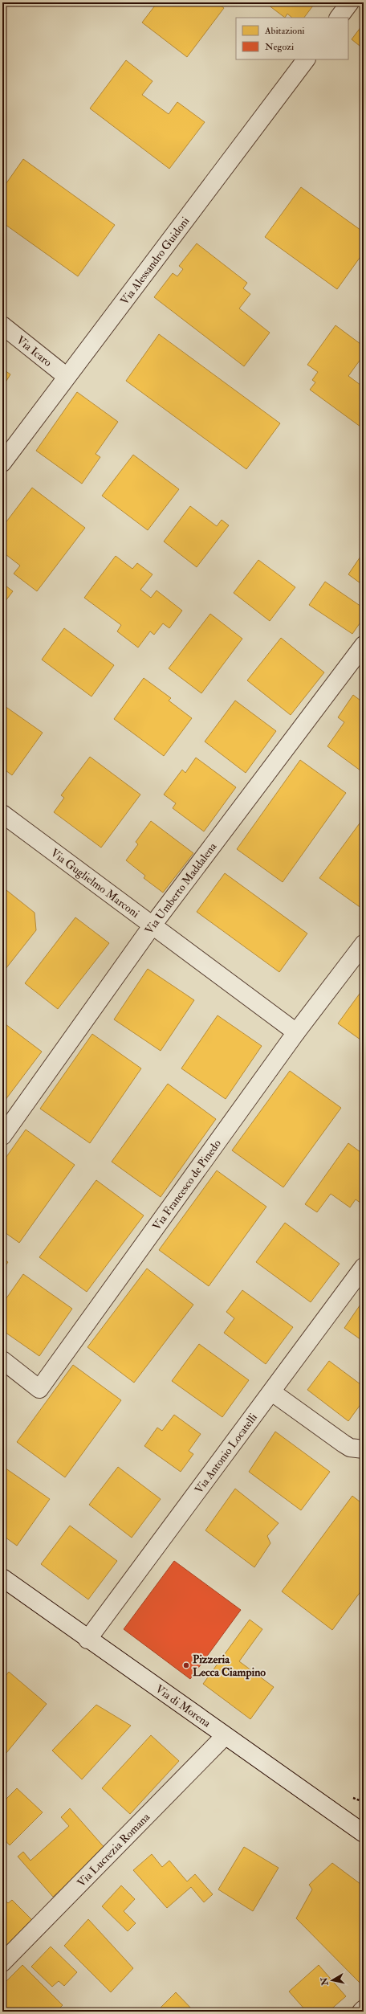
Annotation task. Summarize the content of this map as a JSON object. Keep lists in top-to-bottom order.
{
  "streets": {
    "street": [
      "Via Alessandro Guidoni",
      "Via Icaro",
      "Via Guglielmo Marconi",
      "Via Umberto Maddalena",
      "Via Francesco de Pinedo",
      "Via Antonio Locatelli",
      "Via di Morena",
      "Via Lucrezia Romana"
    ]
  },
  "crossings": [
    ["Via Alessandro Guidoni", "Via Icaro"],
    ["Via Guglielmo Marconi", "Via Umberto Maddalena"],
    ["Via Guglielmo Marconi", "Via Francesco de Pinedo"],
    ["Via Antonio Locatelli", "Via di Morena"],
    ["Via di Morena", "Via Lucrezia Romana"]
  ],
  "places": ["Pizzeria Lecca Ciampino"],
  "legend": ["Abitazioni", "Negozi"],
  "north": "left"
}
